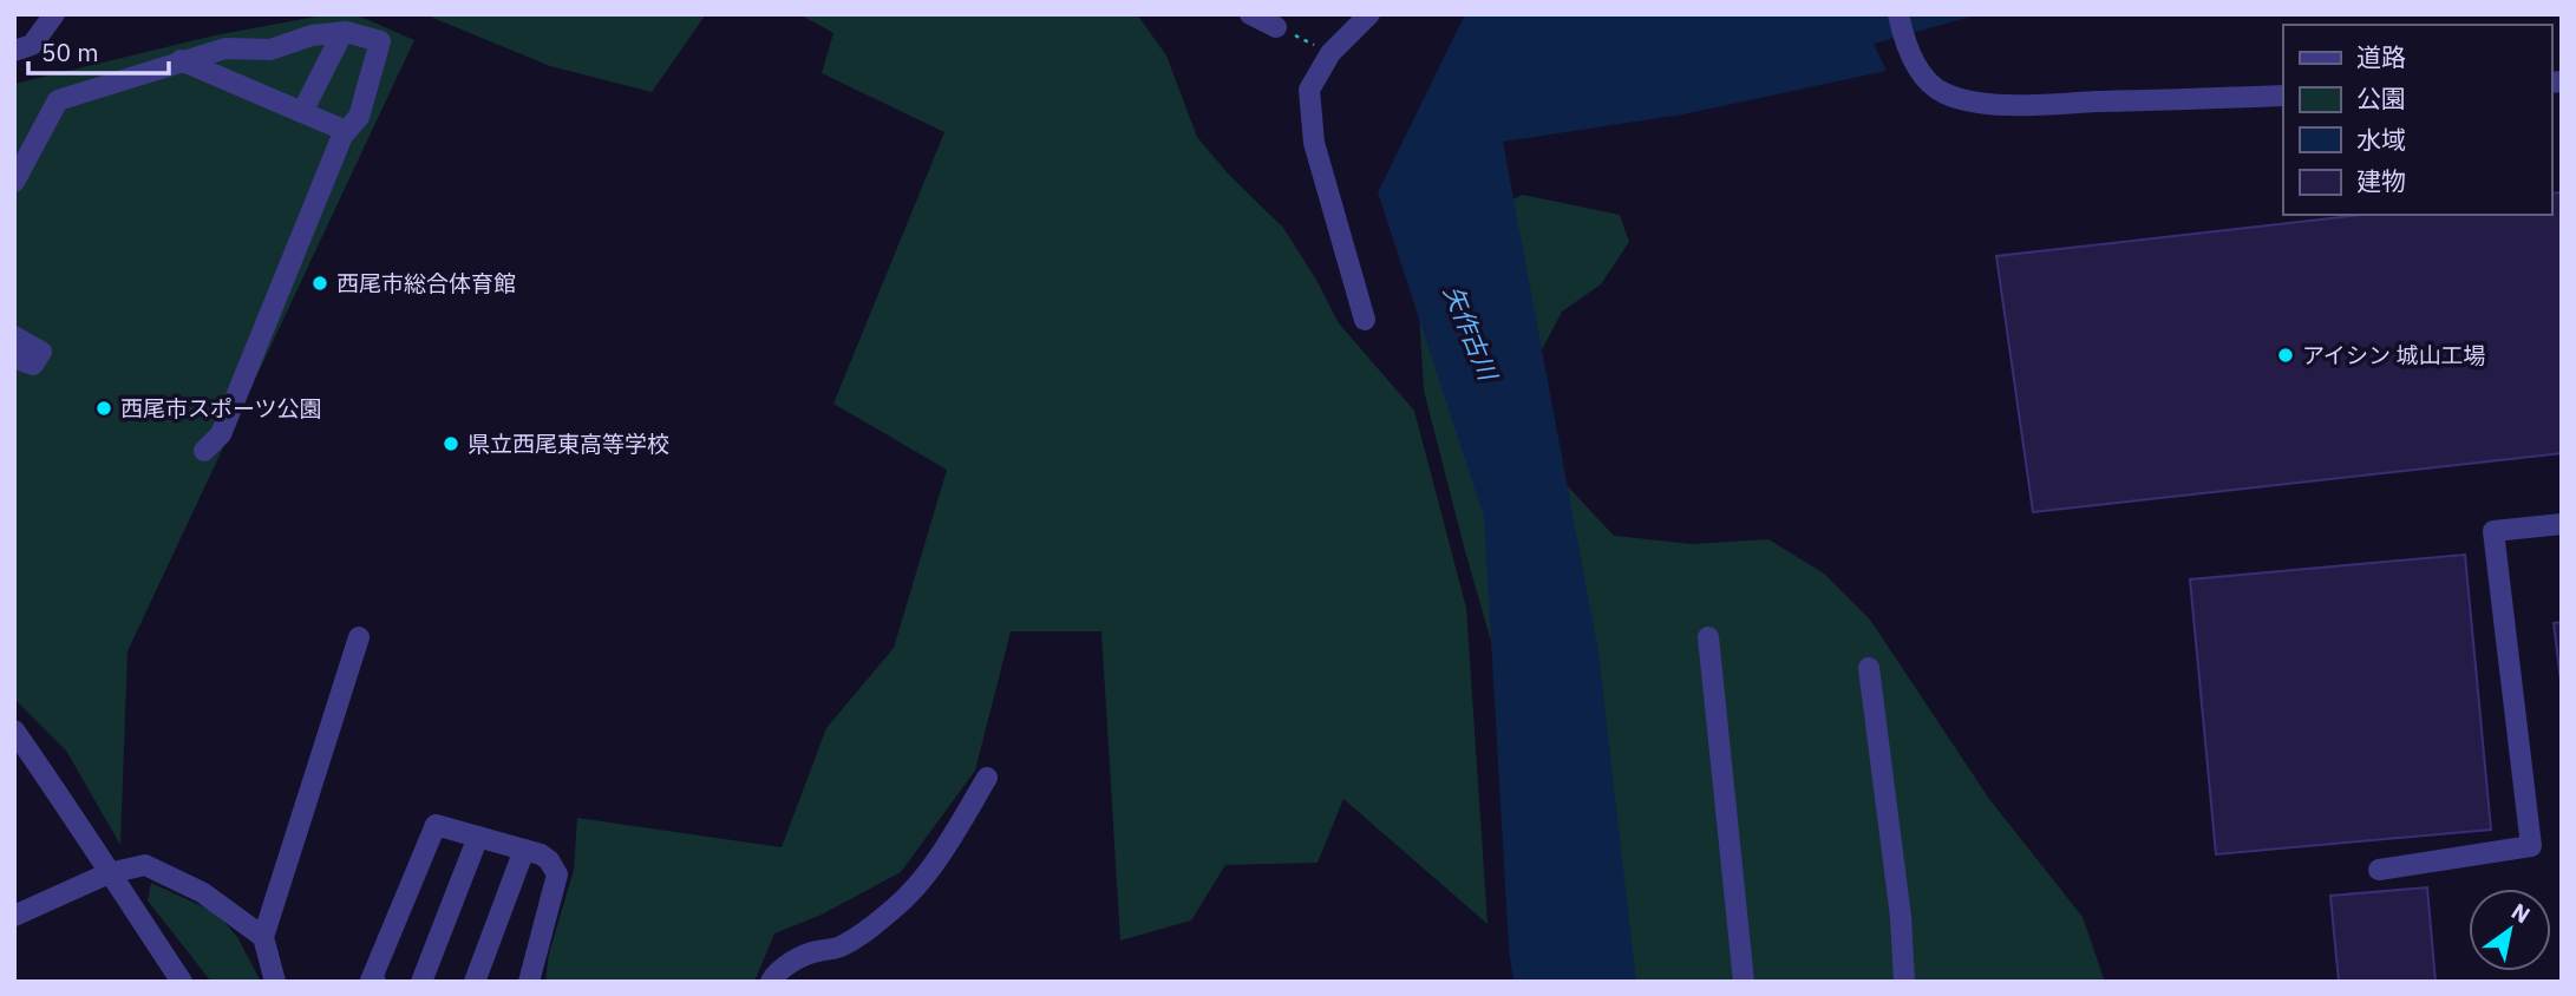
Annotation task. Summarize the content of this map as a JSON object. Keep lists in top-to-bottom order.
{
  "water": ["矢作古川"],
  "places": [
    "西尾市総合体育館",
    "アイシン 城山工場",
    "西尾市スポーツ公園",
    "県立西尾東高等学校"
  ],
  "legend": [
    "道路",
    "公園",
    "水域",
    "建物"
  ],
  "scale_bar": "50 m",
  "north": "top right"
}
